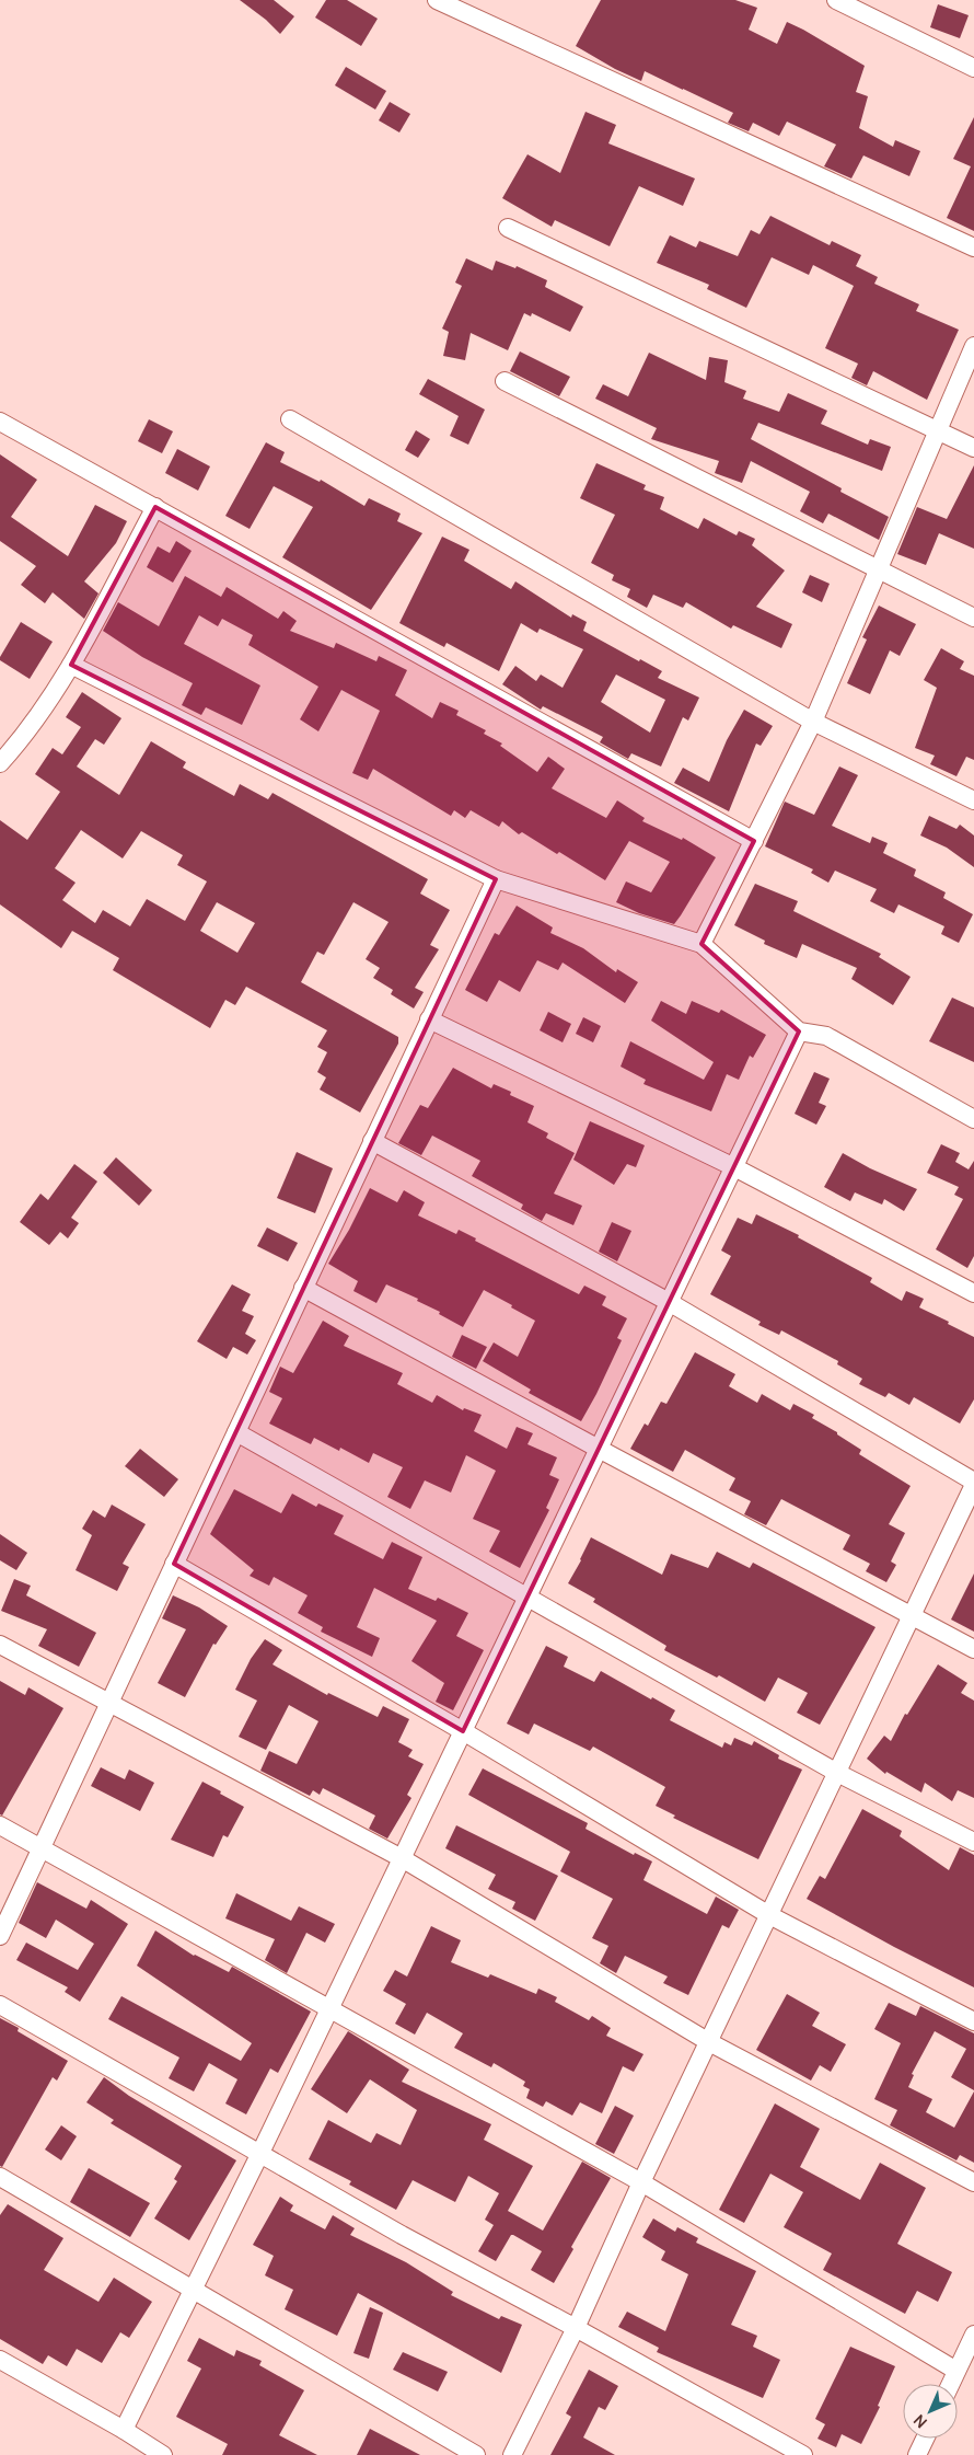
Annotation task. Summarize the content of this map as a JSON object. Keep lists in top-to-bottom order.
{
  "north": "bottom left"
}
